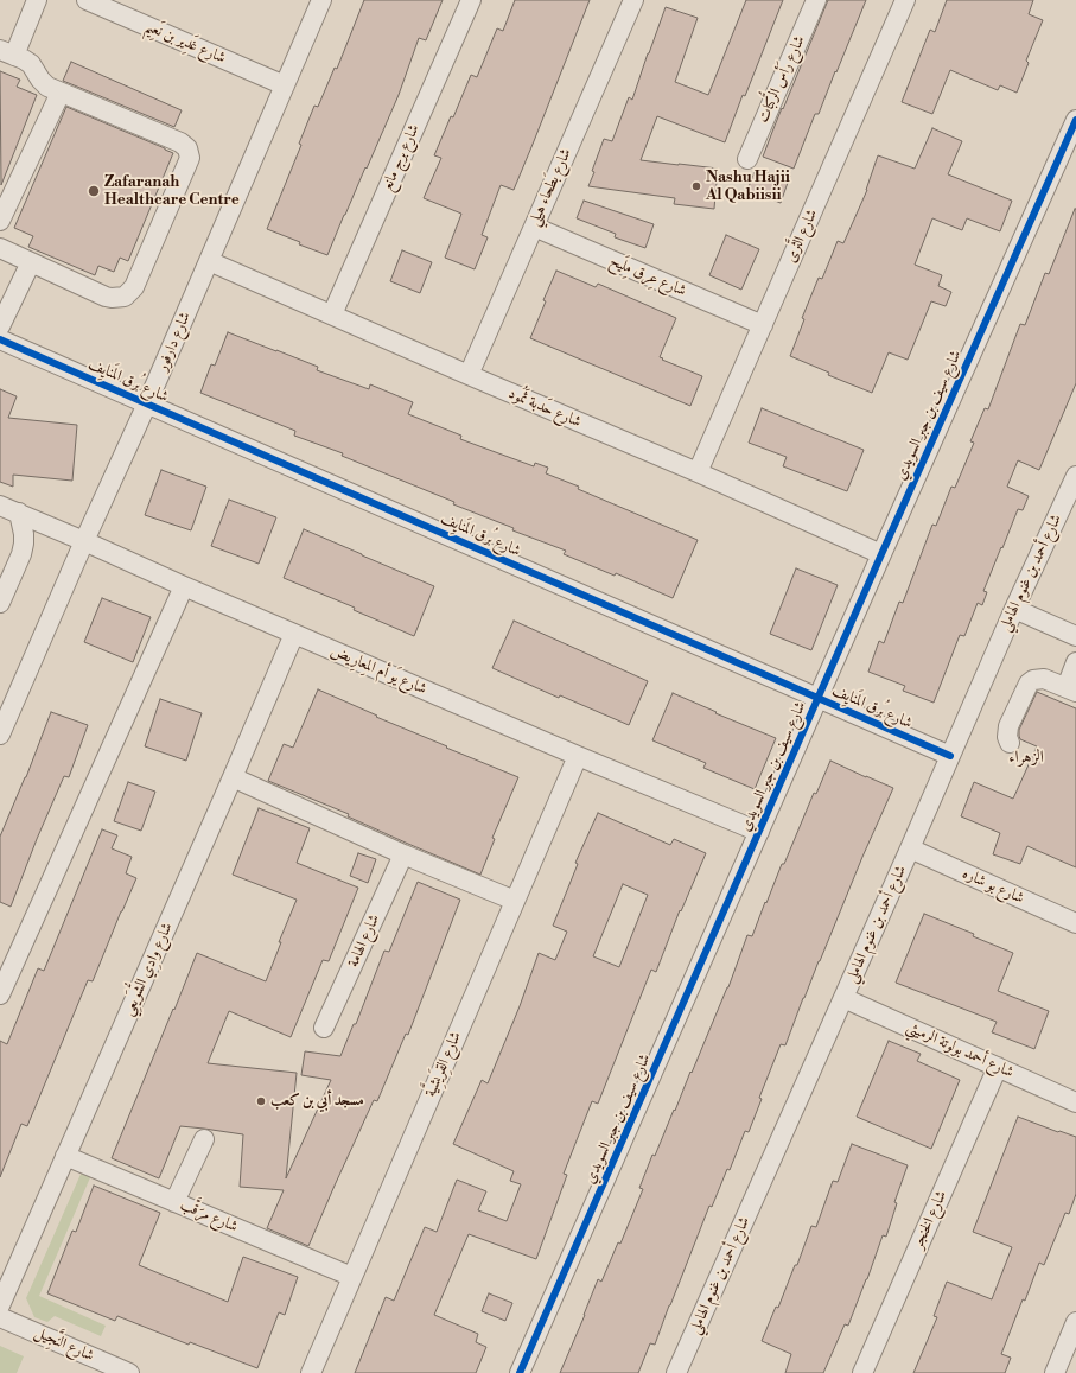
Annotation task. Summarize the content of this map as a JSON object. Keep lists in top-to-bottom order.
{
  "streets": {
    "street": [
      "شارع غَدِير بن نَعِيم",
      "شارع رَأس الرُّكبات",
      "شارع برج مانع",
      "شارع بَطحاء هيلي",
      "شارع الثَّرى",
      "شارع عِرق مِلَيح",
      "شارع دارفور",
      "شارع بُرق المَنايِف",
      "شارع حَدبة ثَمُود",
      "شارع سيف بن جبر السويدي",
      "شارع أحمد بن غنوم الهاملي",
      "شارع يَو أم المِعارِيض",
      "شارع بو شاره",
      "شارع الهامة",
      "شارع وادِي الشُّوَيعِي",
      "شارع أحمد بولوتة الرميثي",
      "شارع القِرَيشِيَّة",
      "شارع مرَقَّب",
      "شارع الخنجر",
      "شارع النَّجِيل"
    ]
  },
  "crossings": [
    ["شارع غَدِير بن نَعِيم", "شارع دارفور"],
    ["شارع برج مانع", "شارع حَدبة ثَمُود"],
    ["شارع بَطحاء هيلي", "شارع عِرق مِلَيح"],
    ["شارع بَطحاء هيلي", "شارع حَدبة ثَمُود"],
    ["شارع الثَّرى", "شارع عِرق مِلَيح"],
    ["شارع الثَّرى", "شارع حَدبة ثَمُود"],
    ["شارع دارفور", "شارع بُرق المَنايِف"],
    ["شارع دارفور", "شارع حَدبة ثَمُود"],
    ["شارع دارفور", "شارع يَو أم المِعارِيض"],
    ["شارع بُرق المَنايِف", "شارع سيف بن جبر السويدي"],
    ["شارع بُرق المَنايِف", "شارع أحمد بن غنوم الهاملي"],
    ["شارع حَدبة ثَمُود", "شارع سيف بن جبر السويدي"],
    ["شارع سيف بن جبر السويدي", "شارع يَو أم المِعارِيض"],
    ["شارع أحمد بن غنوم الهاملي", "شارع بو شاره"],
    ["شارع أحمد بن غنوم الهاملي", "شارع أحمد بولوتة الرميثي"],
    ["شارع يَو أم المِعارِيض", "شارع وادِي الشُّوَيعِي"],
    ["شارع يَو أم المِعارِيض", "شارع القِرَيشِيَّة"],
    ["شارع وادِي الشُّوَيعِي", "شارع مرَقَّب"],
    ["شارع أحمد بولوتة الرميثي", "شارع الخنجر"],
    ["شارع القِرَيشِيَّة", "شارع مرَقَّب"]
  ],
  "districts": ["الزهراء"],
  "places": ["Nashu Hajii Al Qabiisii", "Zafaranah Healthcare Centre", "مسجد أبي بن كعب"]
}
